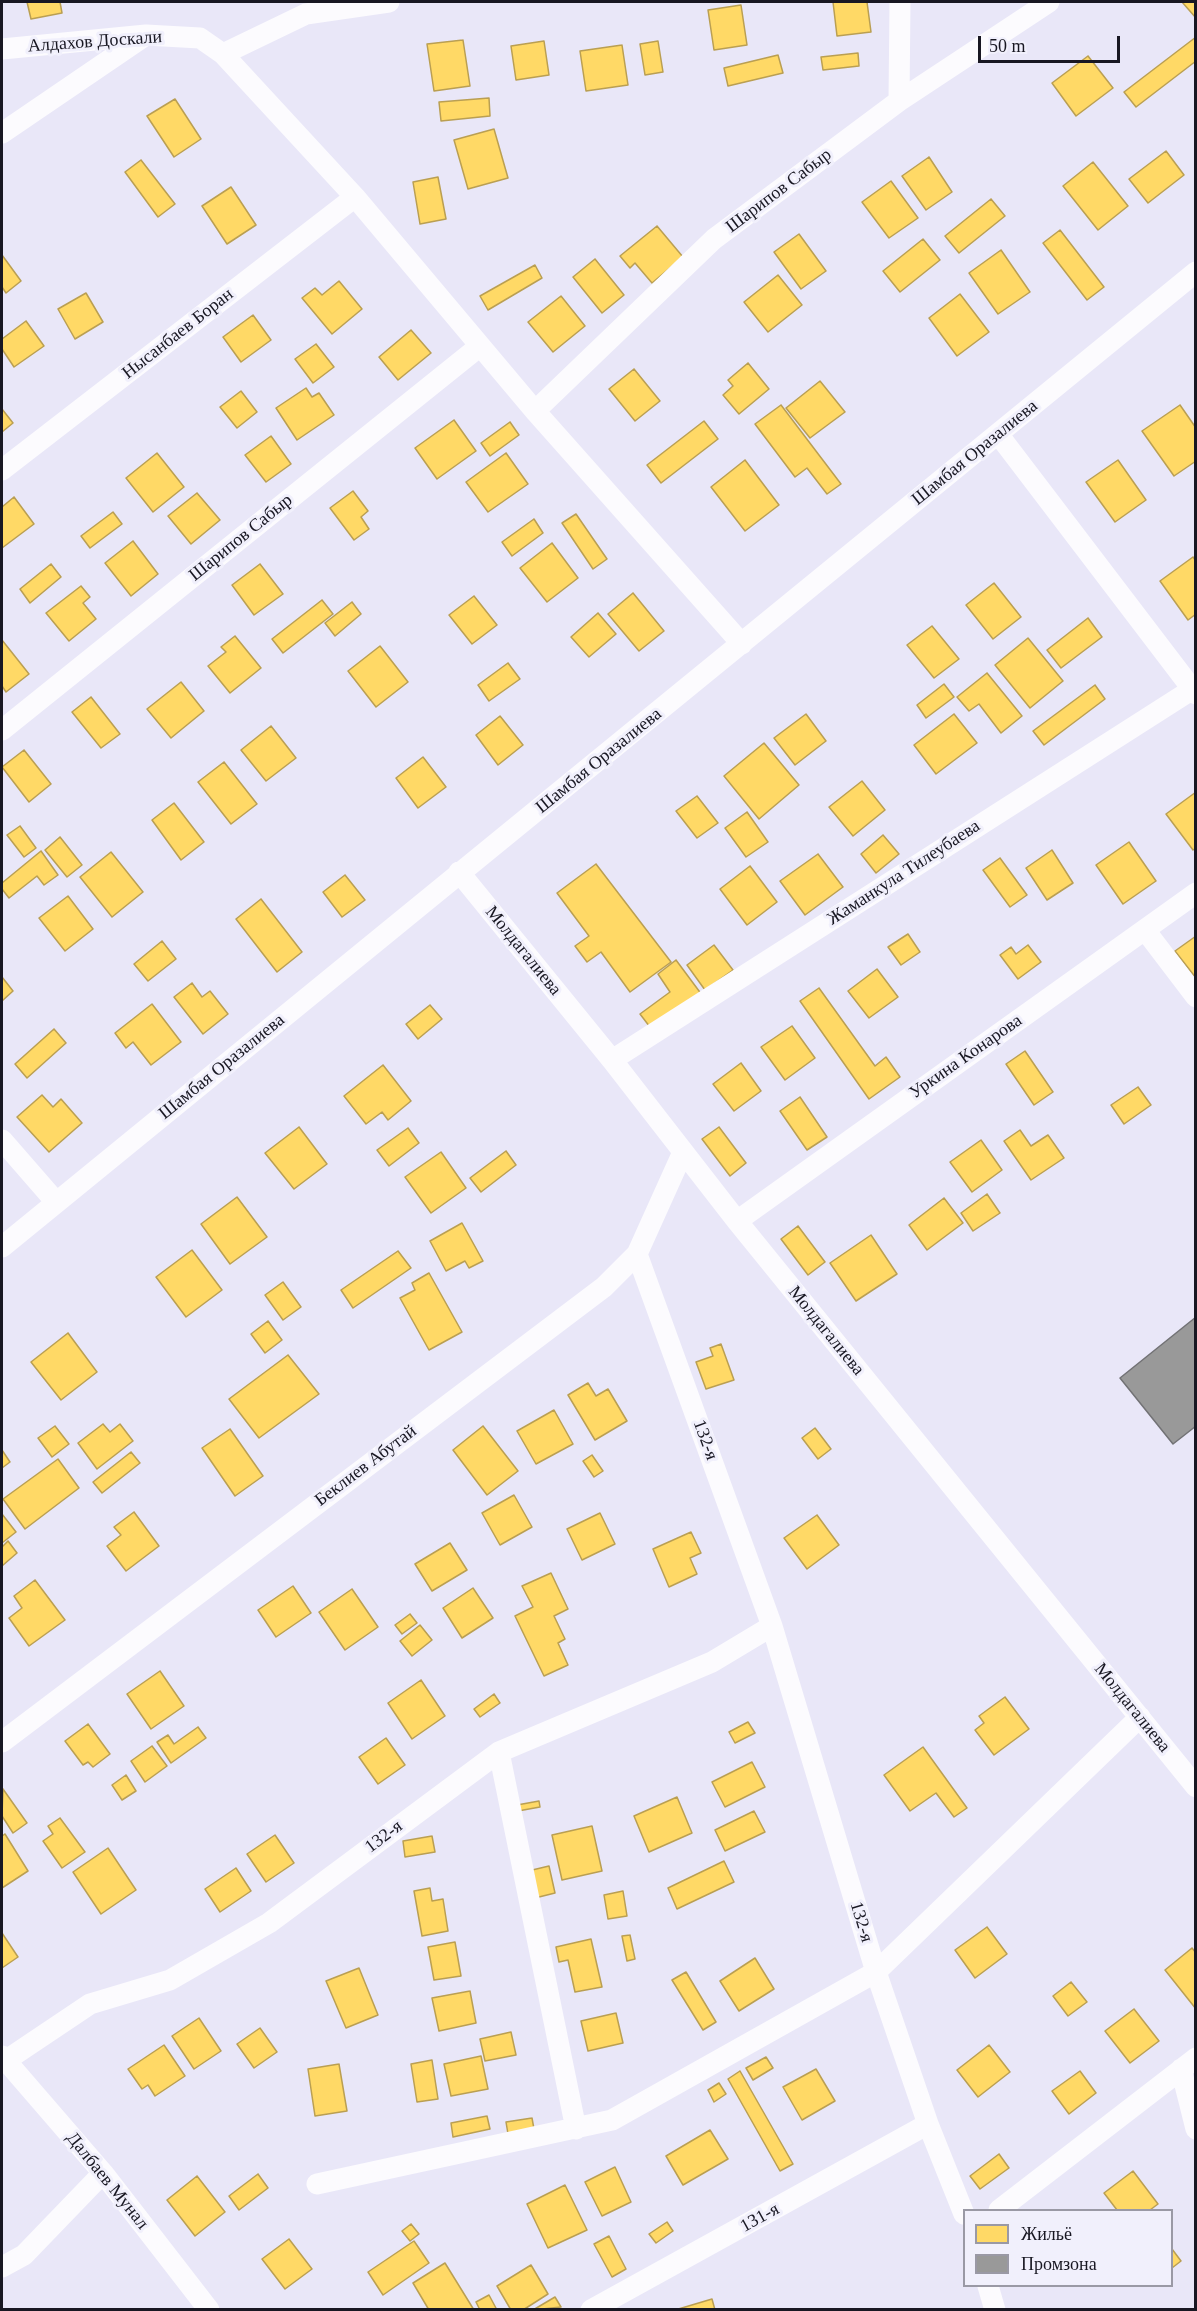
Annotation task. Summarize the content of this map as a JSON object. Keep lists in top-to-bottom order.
{
  "streets": {
    "street": [
      "Алдахов Доскали",
      "Шарипов Сабыр",
      "Нысанбаев Боран",
      "Шамбая Оразалиева",
      "Жаманкула Тилеубаева",
      "Молдагалиева",
      "Уркина Конарова",
      "132-я",
      "Беклиев Абутай",
      "Далбаев Мунал",
      "131-я"
    ]
  },
  "crossings": [
    ["Алдахов Доскали", "Шарипов Сабыр"],
    ["Алдахов Доскали", "Нысанбаев Боран"],
    ["Алдахов Доскали", "Шамбая Оразалиева"],
    ["Шамбая Оразалиева", "Молдагалиева"],
    ["Жаманкула Тилеубаева", "Молдагалиева"],
    ["Молдагалиева", "Уркина Конарова"],
    ["Молдагалиева", "Беклиев Абутай"],
    ["132-я", "Беклиев Абутай"],
    ["132-я", "Далбаев Мунал"],
    ["132-я", "131-я"]
  ],
  "legend": ["Жильё", "Промзона"],
  "scale_bar": "50 m"
}
